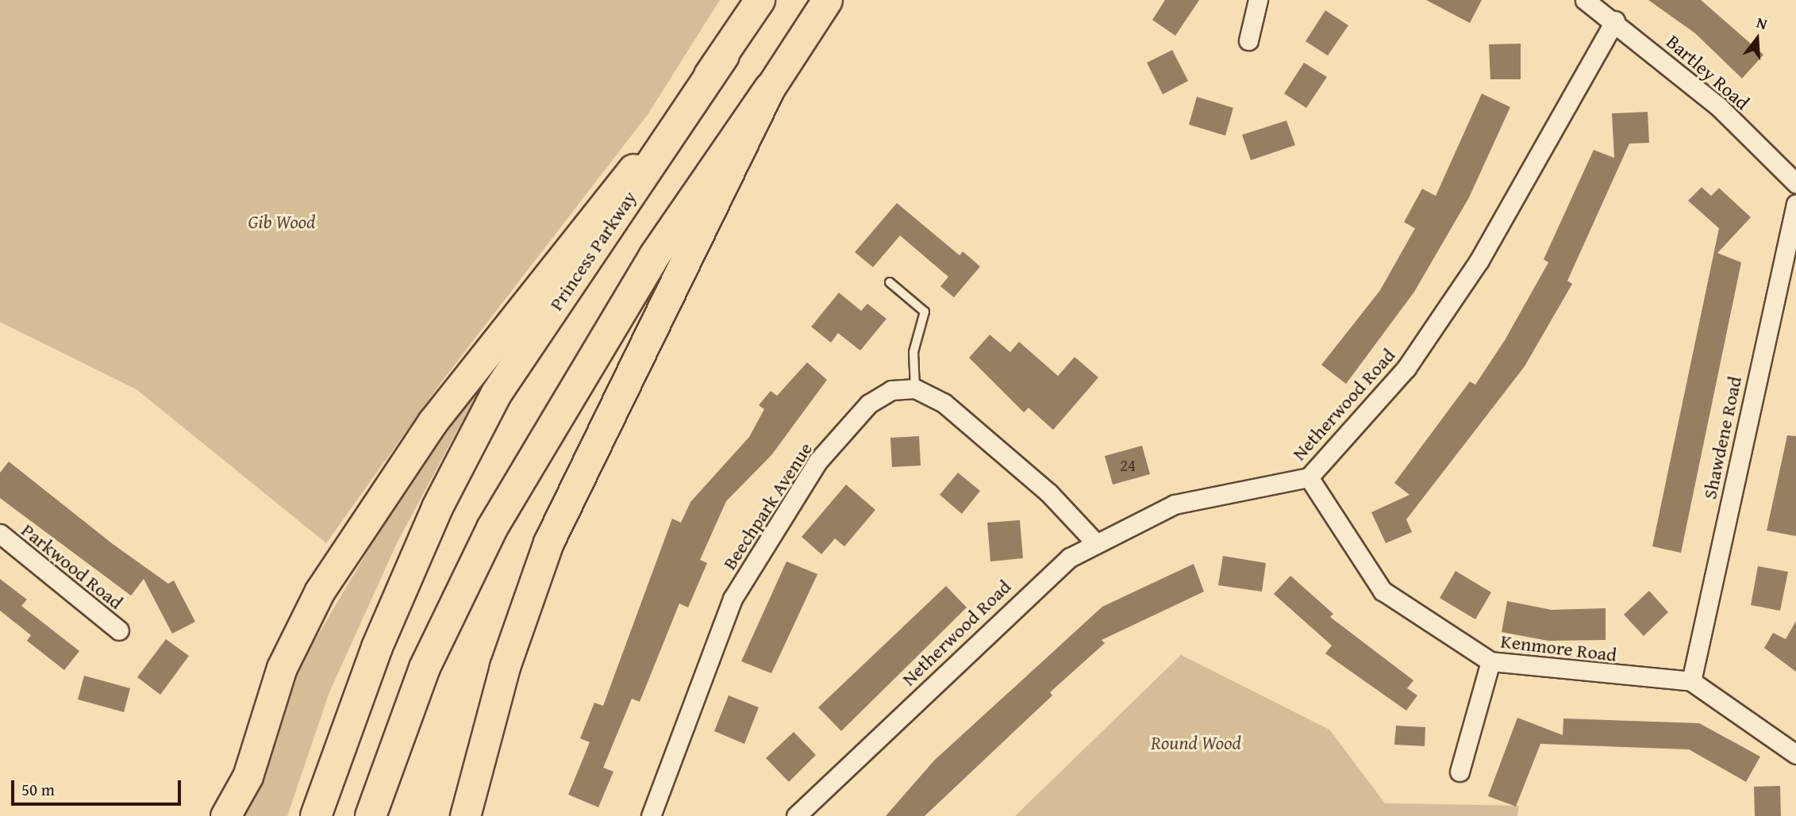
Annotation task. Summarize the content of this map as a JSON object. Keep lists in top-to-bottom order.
{
  "streets": {
    "highway": ["Princess Parkway"],
    "street": [
      "Bartley Road",
      "Netherwood Road",
      "Shawdene Road",
      "Beechpark Avenue",
      "Parkwood Road",
      "Kenmore Road"
    ]
  },
  "crossings": [
    ["Bartley Road", "Netherwood Road"],
    ["Netherwood Road", "Kenmore Road"],
    ["Shawdene Road", "Kenmore Road"]
  ],
  "parks": ["Gib Wood", "Round Wood"],
  "house_numbers": ["24"],
  "scale_bar": "50 m",
  "north": "top"
}
